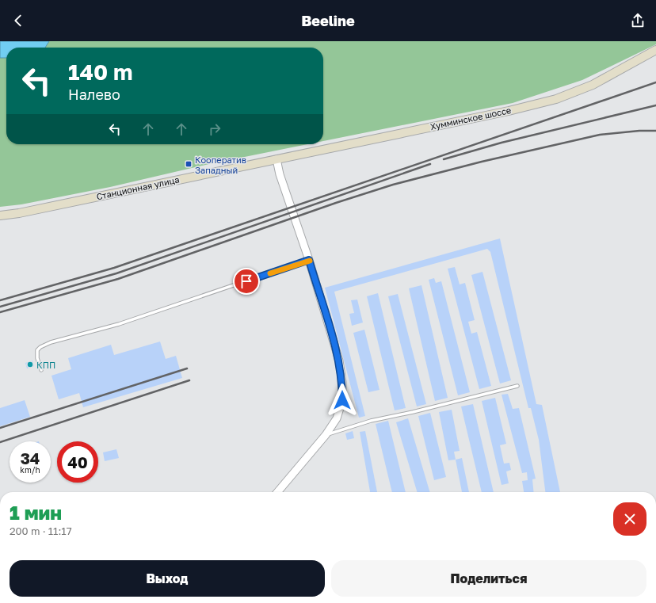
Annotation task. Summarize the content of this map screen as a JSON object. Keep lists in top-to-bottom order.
{
  "streets": {
    "main road": ["Хумминское шоссе", "Станционная улица"]
  },
  "crossings": [
    ["Хумминское шоссе", "Станционная улица"]
  ],
  "places": {
    "transit": ["Кооператив Западный"],
    "other": ["КПП"]
  },
  "page": {
    "header": "Beeline",
    "turn": ["140 m", "Налево"],
    "speed": "34 km/h",
    "limit": "40",
    "heading": ["1 мин", "200 m · 11:17"],
    "buttons": ["Выход", "Поделиться"]
  }
}
